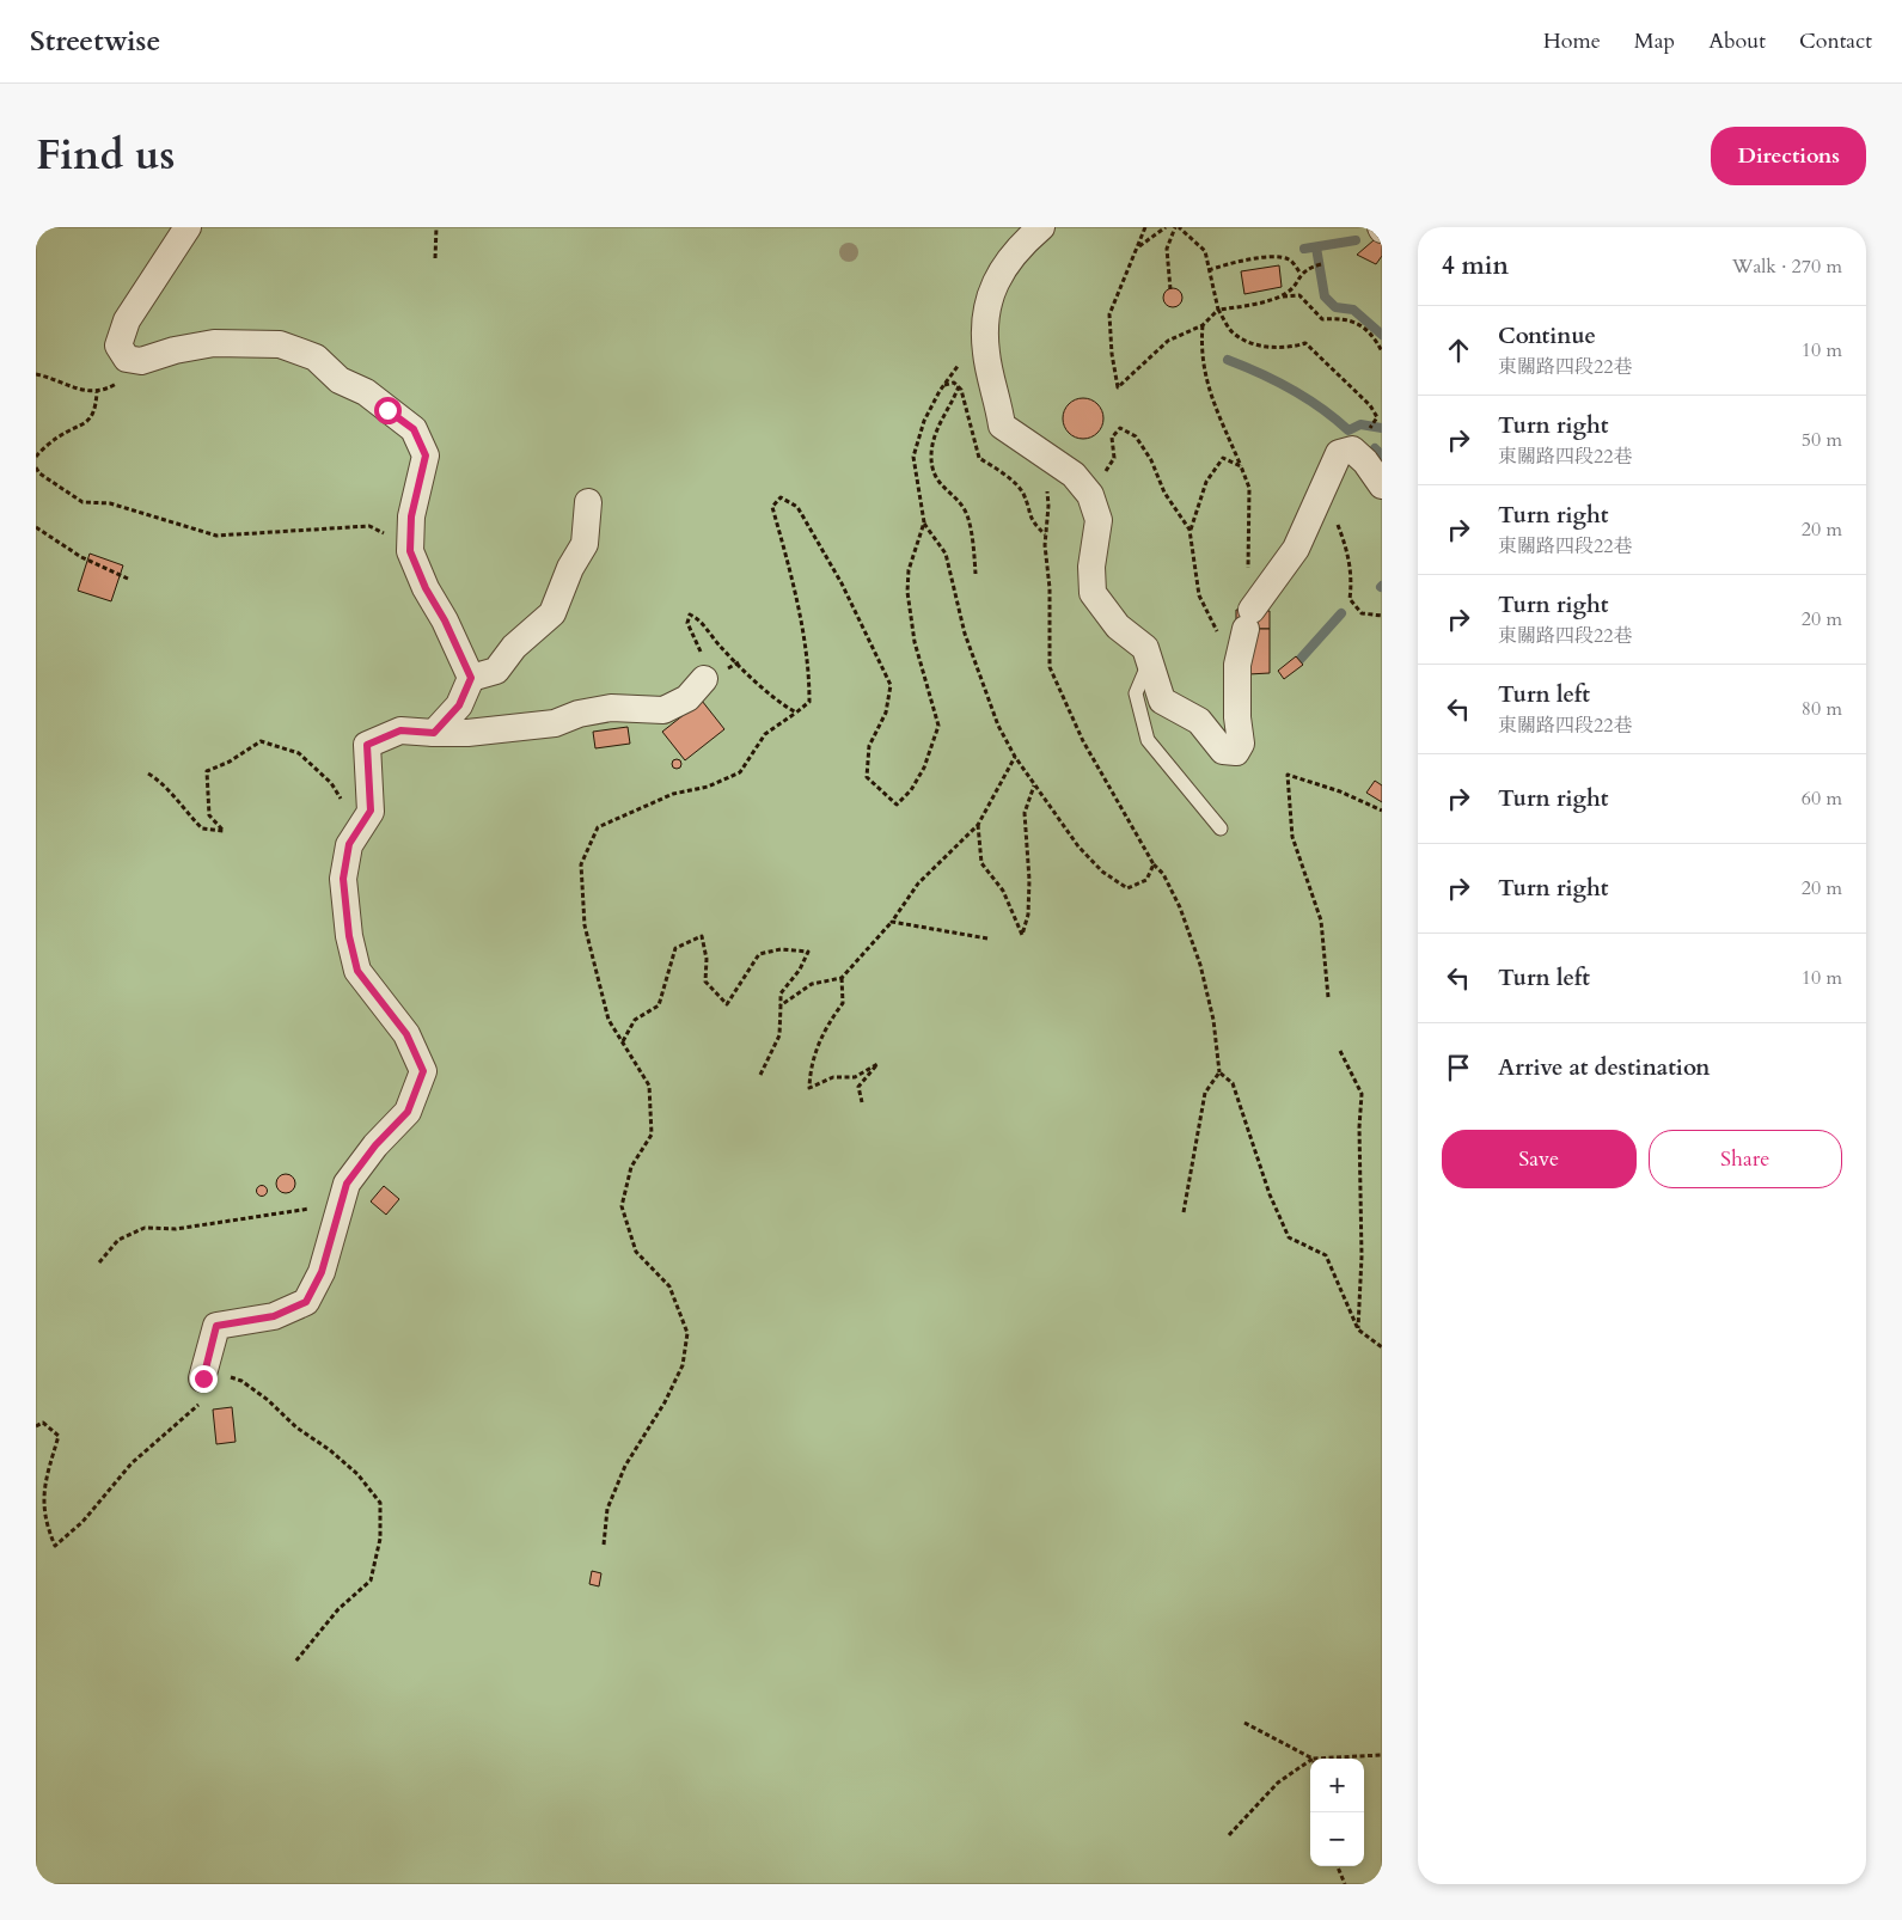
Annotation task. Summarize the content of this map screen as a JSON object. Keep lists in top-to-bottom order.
{
  "page": {
    "header": "Streetwise",
    "nav": [
      "Home",
      "Map",
      "About",
      "Contact"
    ],
    "title": "Find us",
    "buttons": [
      "Directions",
      ["Save", "Share"]
    ],
    "heading": ["4 min", "Walk · 270 m"],
    "list": [
      ["Continue", "東關路四段22巷", "10 m"],
      ["Turn right", "東關路四段22巷", "50 m"],
      ["Turn right", "東關路四段22巷", "20 m"],
      ["Turn right", "東關路四段22巷", "20 m"],
      ["Turn left", "東關路四段22巷", "80 m"],
      ["Turn right", "60 m"],
      ["Turn right", "20 m"],
      ["Turn left", "10 m"],
      "Arrive at destination"
    ],
    "map_buttons": ["+", "−"]
  }
}
